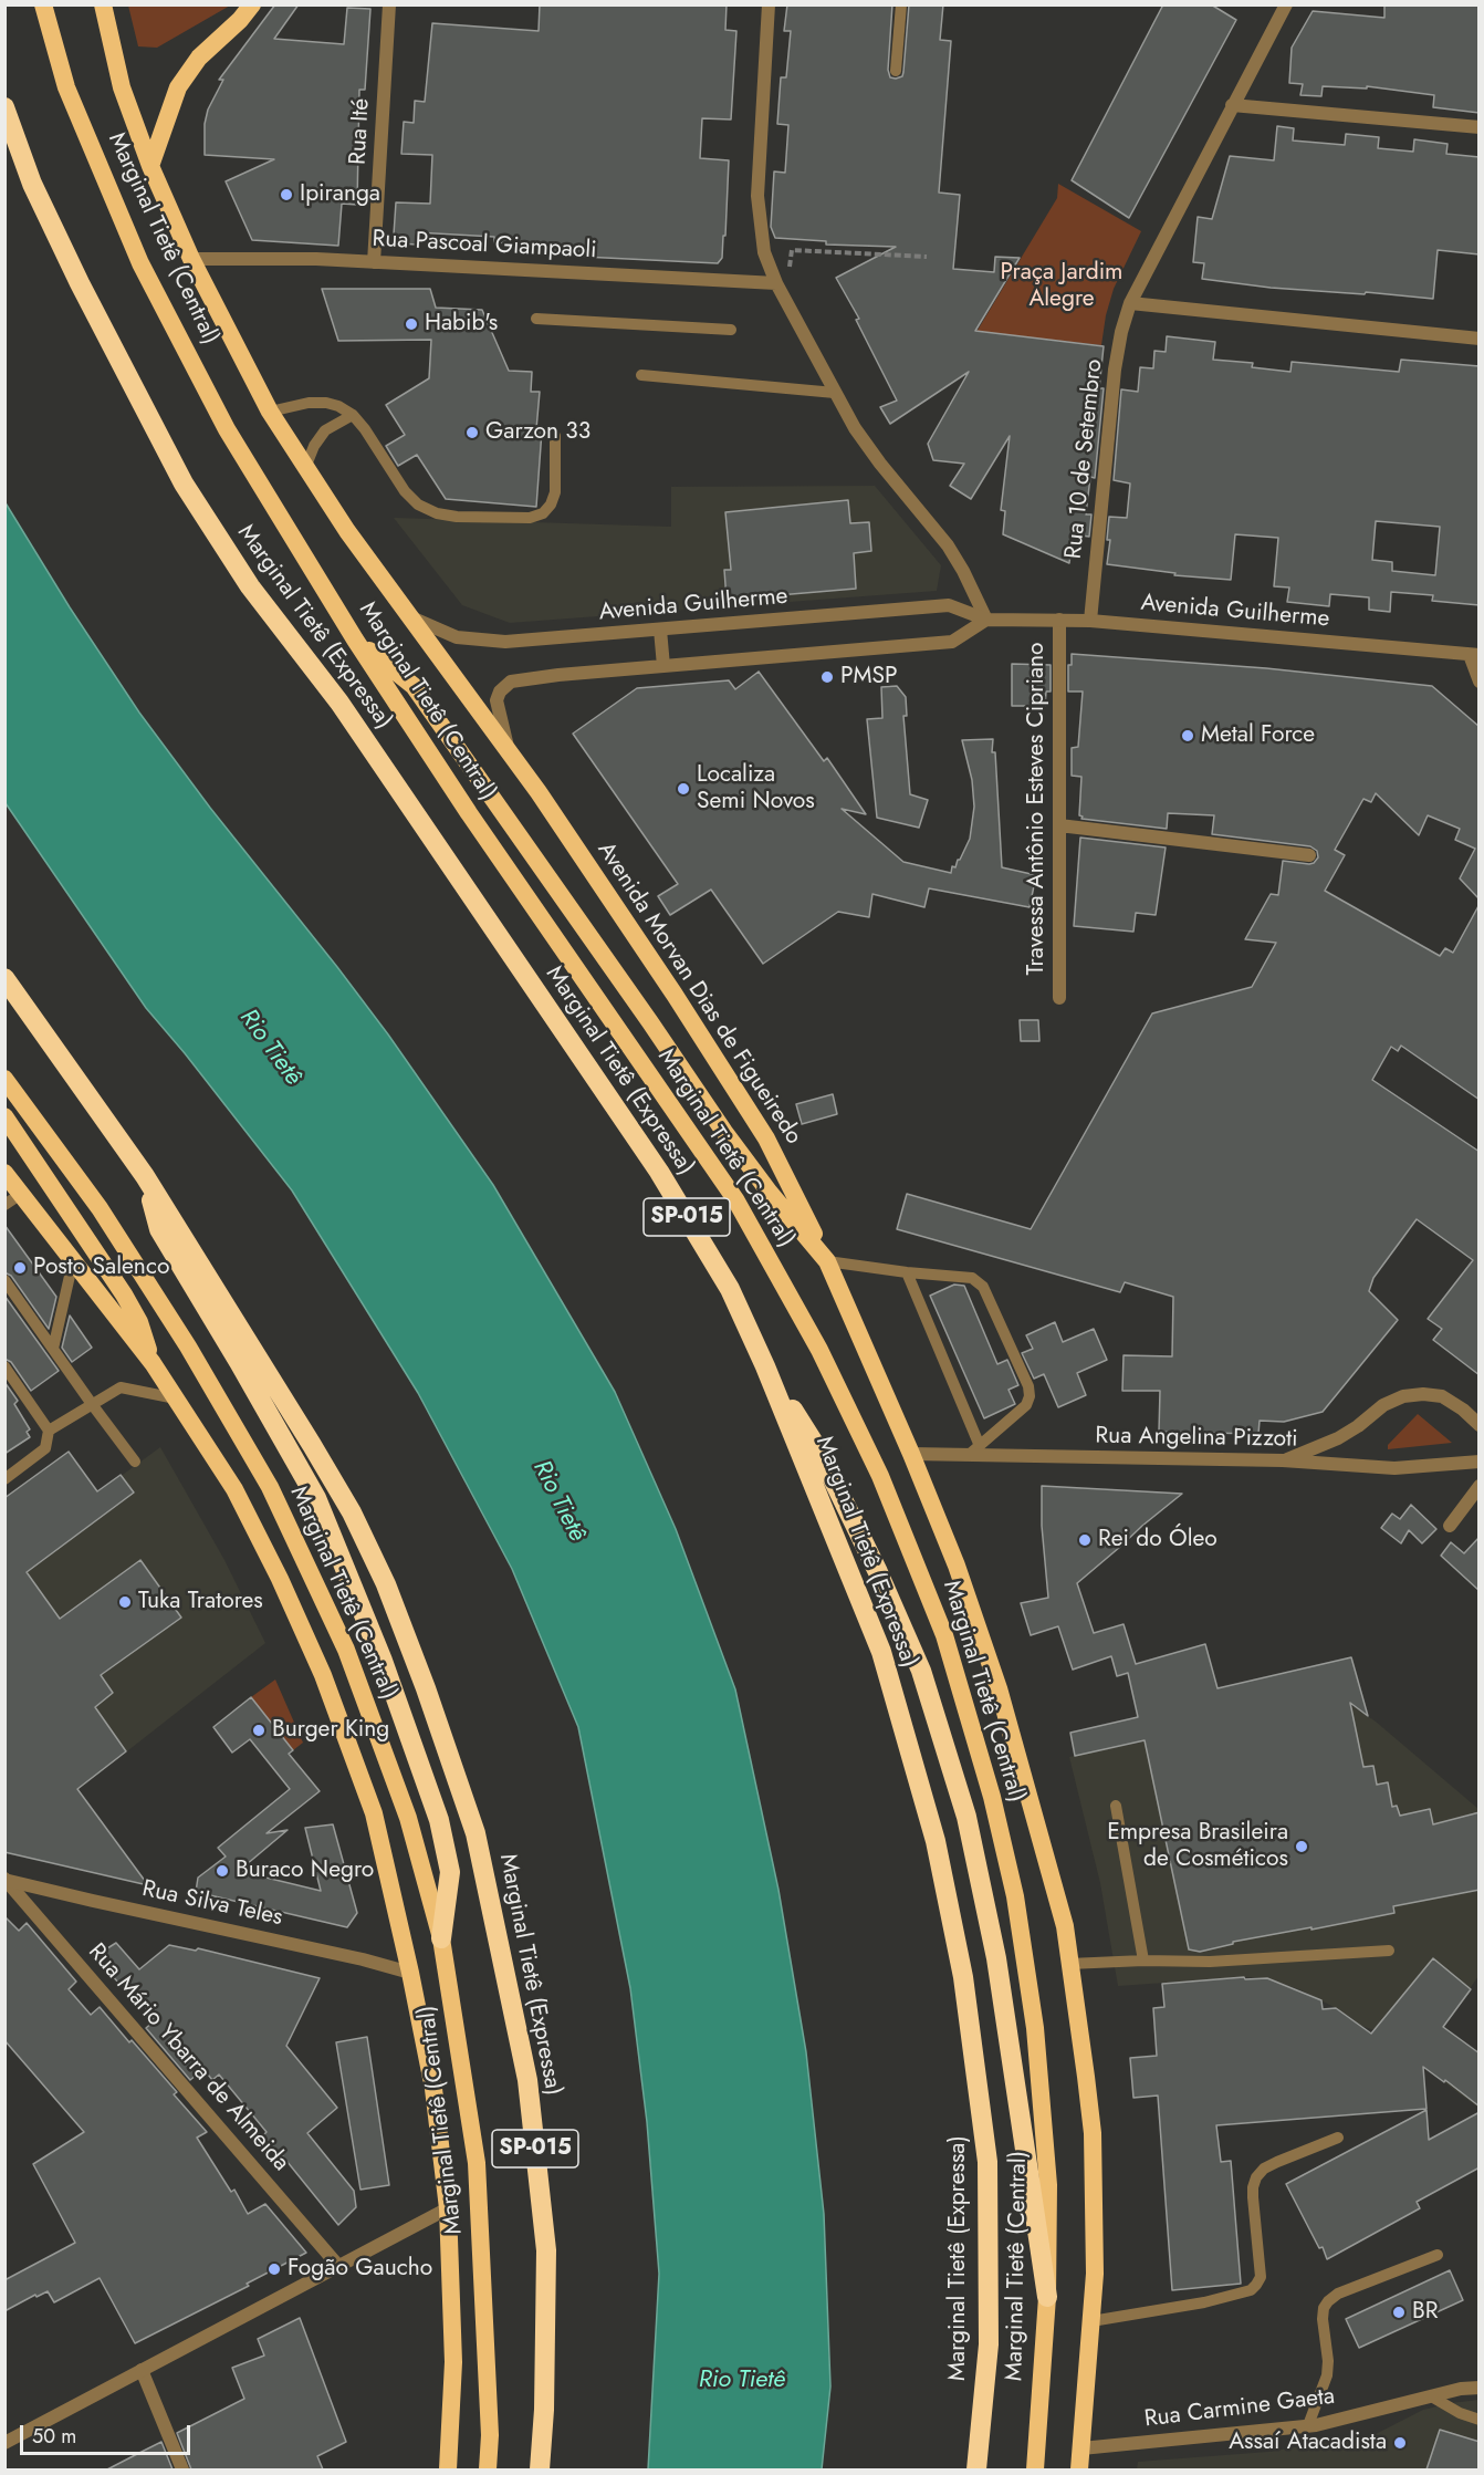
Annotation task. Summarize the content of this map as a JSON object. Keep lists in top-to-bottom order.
{
  "streets": {
    "highway": [
      "Marginal Tietê (Central)",
      "Marginal Tietê (Expressa)",
      "Avenida Morvan Dias de Figueiredo",
      "SP-015"
    ],
    "street": [
      "Rua Ité",
      "Rua Pascoal Giampaoli",
      "Rua 10 de Setembro",
      "Avenida Guilherme",
      "Travessa Antônio Esteves Cipriano",
      "Rua Angelina Pizzoti",
      "Rua Silva Teles",
      "Rua Mário Ybarra de Almeida",
      "Rua Carmine Gaeta"
    ]
  },
  "crossings": [
    ["Rua Ité", "Rua Pascoal Giampaoli"],
    ["Rua Pascoal Giampaoli", "Avenida Morvan Dias de Figueiredo"],
    ["Rua 10 de Setembro", "Avenida Guilherme"],
    ["Avenida Guilherme", "Travessa Antônio Esteves Cipriano"],
    ["Avenida Guilherme", "Avenida Morvan Dias de Figueiredo"],
    ["Rua Silva Teles", "Rua Mário Ybarra de Almeida"]
  ],
  "water": ["Rio Tietê"],
  "parks": ["Praça Jardim Alegre"],
  "places": [
    "Ipiranga",
    "Habib's",
    "Garzon 33",
    "PMSP",
    "Metal Force",
    "Localiza Semi Novos",
    "Posto Salenco",
    "Rei do Óleo",
    "Tuka Tratores",
    "Burger King",
    "Empresa Brasileira de Cosméticos",
    "Buraco Negro",
    "Fogão Gaucho",
    "BR",
    "Assaí Atacadista"
  ],
  "scale_bar": "50 m"
}
